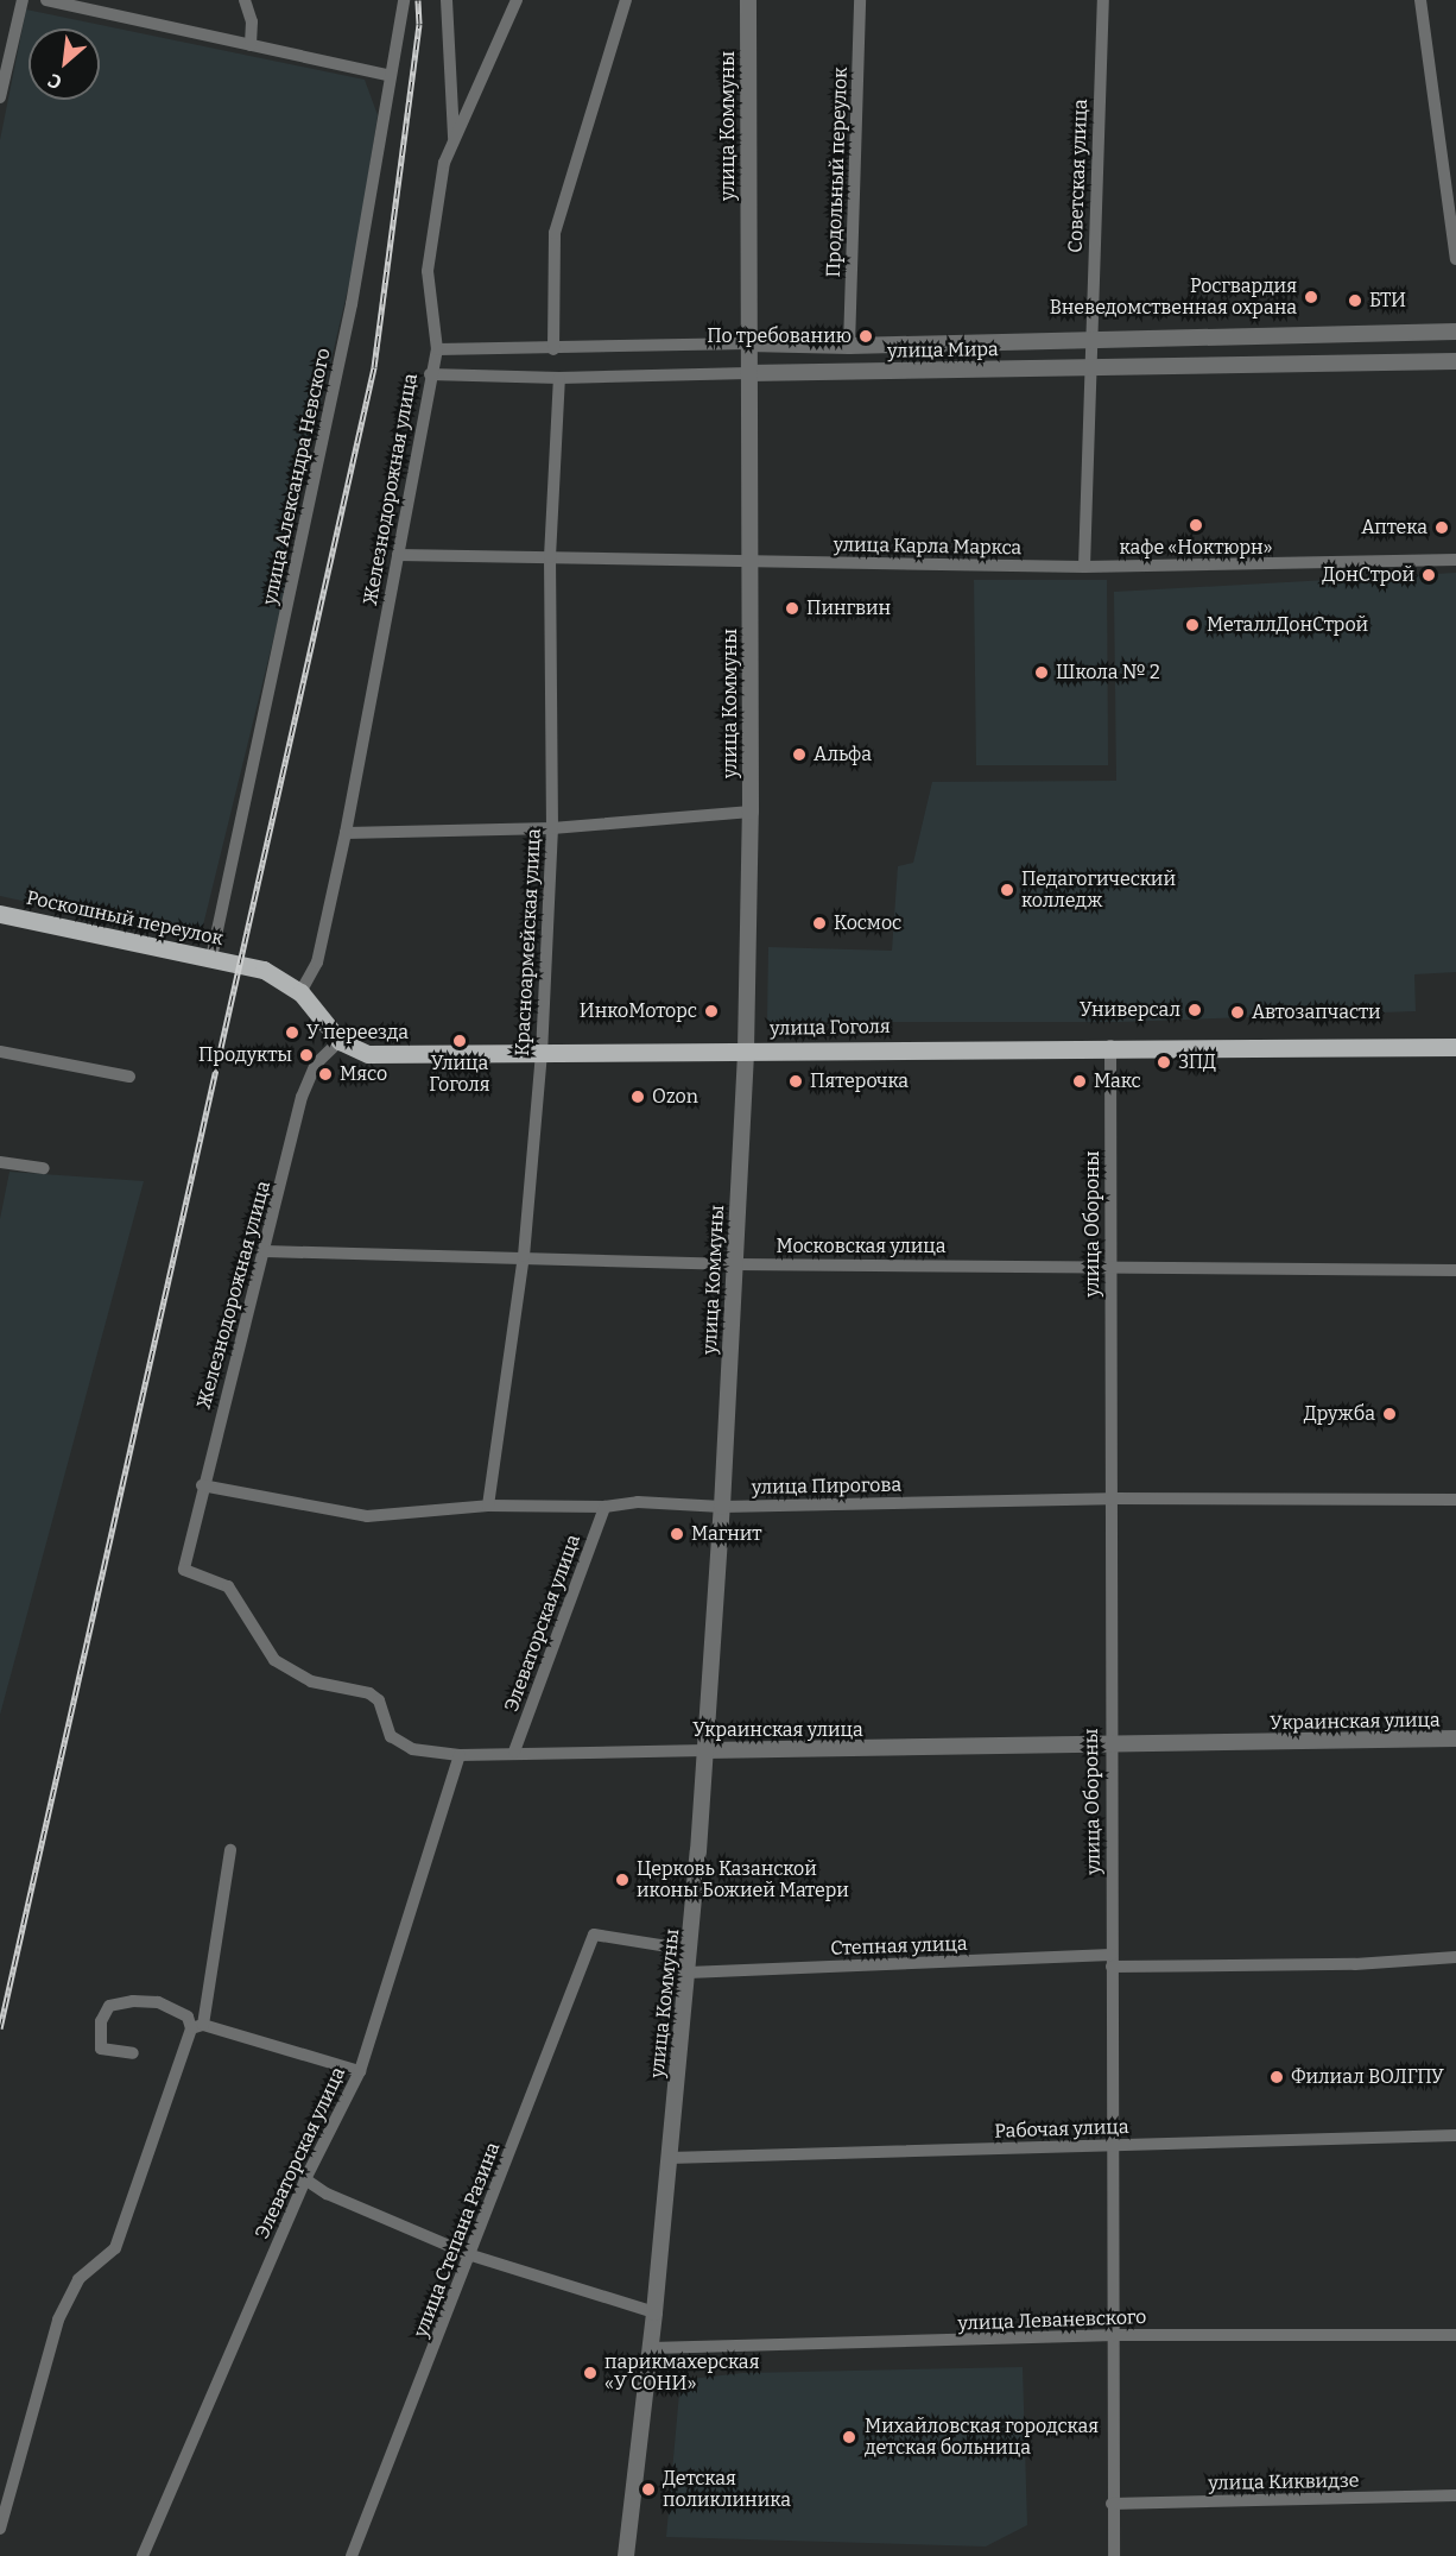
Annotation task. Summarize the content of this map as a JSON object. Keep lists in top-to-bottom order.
{
  "streets": {
    "main road": ["Роскошный переулок", "улица Гоголя"],
    "street": [
      "улица Коммуны",
      "Продольный переулок",
      "Советская улица",
      "улица Мира",
      "улица Александра Невского",
      "Железнодорожная улица",
      "улица Карла Маркса",
      "Красноармейская улица",
      "улица Обороны",
      "Московская улица",
      "улица Пирогова",
      "Элеваторская улица",
      "Украинская улица",
      "Степная улица",
      "Рабочая улица",
      "улица Степана Разина",
      "улица Леваневского",
      "улица Киквидзе"
    ]
  },
  "crossings": [
    ["улица Коммуны", "улица Мира"],
    ["улица Коммуны", "улица Карла Маркса"],
    ["улица Коммуны", "улица Гоголя"],
    ["улица Коммуны", "Московская улица"],
    ["улица Коммуны", "улица Пирогова"],
    ["улица Коммуны", "Украинская улица"],
    ["улица Коммуны", "Степная улица"],
    ["улица Коммуны", "Рабочая улица"],
    ["улица Коммуны", "улица Степана Разина"],
    ["улица Коммуны", "улица Леваневского"],
    ["Продольный переулок", "улица Мира"],
    ["Советская улица", "улица Мира"],
    ["Советская улица", "улица Карла Маркса"],
    ["улица Мира", "Железнодорожная улица"],
    ["улица Мира", "Красноармейская улица"],
    ["улица Александра Невского", "Роскошный переулок"],
    ["Железнодорожная улица", "улица Карла Маркса"],
    ["Железнодорожная улица", "улица Гоголя"],
    ["Железнодорожная улица", "Московская улица"],
    ["Железнодорожная улица", "улица Пирогова"],
    ["Железнодорожная улица", "Украинская улица"],
    ["улица Карла Маркса", "Красноармейская улица"],
    ["Роскошный переулок", "улица Гоголя"],
    ["Красноармейская улица", "улица Гоголя"],
    ["Красноармейская улица", "Московская улица"],
    ["Красноармейская улица", "улица Пирогова"],
    ["улица Гоголя", "улица Обороны"],
    ["улица Обороны", "Московская улица"],
    ["улица Обороны", "улица Пирогова"],
    ["улица Обороны", "Украинская улица"],
    ["улица Обороны", "Степная улица"],
    ["улица Обороны", "Рабочая улица"],
    ["улица Обороны", "улица Леваневского"],
    ["улица Обороны", "улица Киквидзе"],
    ["улица Пирогова", "Элеваторская улица"],
    ["Элеваторская улица", "Украинская улица"]
  ],
  "places": [
    "Росгвардия Вневедомственная охрана",
    "БТИ",
    "По требованию",
    "кафе «Ноктюрн»",
    "Аптека",
    "ДонСтрой",
    "Пингвин",
    "МеталлДонСтрой",
    "Школа № 2",
    "Альфа",
    "Педагогический колледж",
    "Космос",
    "Универсал",
    "ИнкоМоторс",
    "Автозапчасти",
    "У переезда",
    "Улица Гоголя",
    "Продукты",
    "ЗПД",
    "Мясо",
    "Пятерочка",
    "Макс",
    "Ozon",
    "Дружба",
    "Магнит",
    "Церковь Казанской иконы Божией Матери",
    "Филиал ВОЛГПУ",
    "парикмахерская «У СОНИ»",
    "Михайловская городская детская больница",
    "Детская поликлиника"
  ],
  "north": "bottom left"
}
